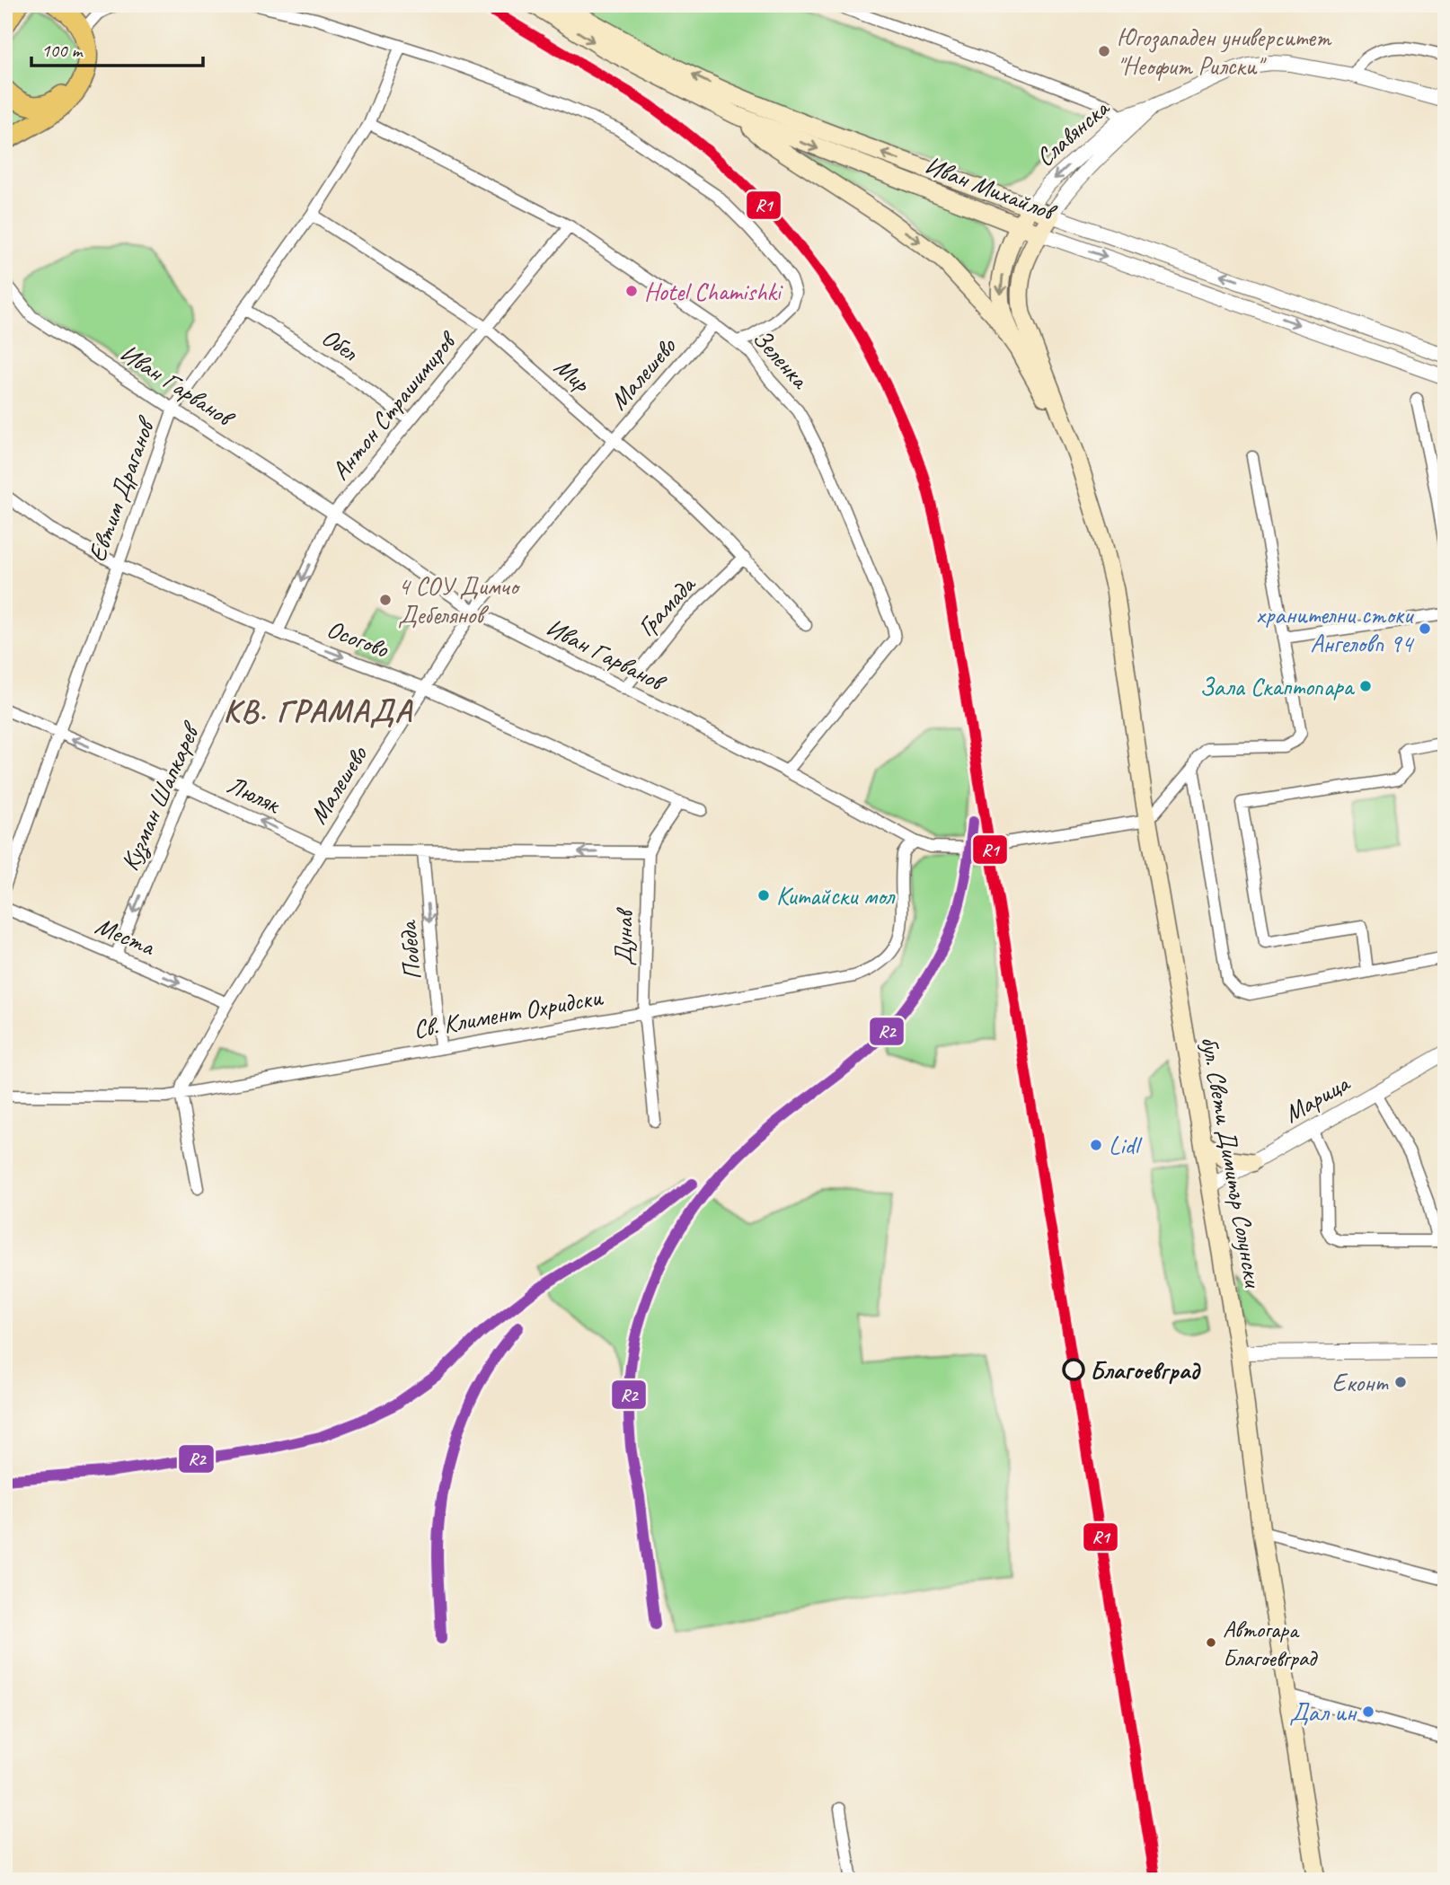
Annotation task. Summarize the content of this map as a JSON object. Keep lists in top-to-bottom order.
{
  "streets": {
    "main road": ["Иван Михайлов", "бул. Свети Димитър Солунски"],
    "street": [
      "Славянска",
      "Обел",
      "Зеленка",
      "Малешево",
      "Мир",
      "Иван Гарванов",
      "Антон Страшимиров",
      "Евтим Драганов",
      "Грамада",
      "Осогово",
      "Люляк",
      "Кузман Шапкарев",
      "Места",
      "Дунав",
      "Победа",
      "Св. Климент Охридски",
      "Марица"
    ]
  },
  "crossings": [
    ["Славянска", "Иван Михайлов"],
    ["Славянска", "бул. Свети Димитър Солунски"],
    ["Иван Михайлов", "бул. Свети Димитър Солунски"],
    ["Обел", "Антон Страшимиров"],
    ["Обел", "Евтим Драганов"],
    ["Зеленка", "Малешево"],
    ["Зеленка", "Иван Гарванов"],
    ["Зеленка", "Антон Страшимиров"],
    ["Зеленка", "Евтим Драганов"],
    ["Малешево", "Мир"],
    ["Малешево", "Иван Гарванов"],
    ["Малешево", "Осогово"],
    ["Малешево", "Люляк"],
    ["Малешево", "Места"],
    ["Малешево", "Св. Климент Охридски"],
    ["Мир", "Антон Страшимиров"],
    ["Мир", "Евтим Драганов"],
    ["Мир", "Грамада"],
    ["Иван Гарванов", "Антон Страшимиров"],
    ["Иван Гарванов", "Евтим Драганов"],
    ["Иван Гарванов", "Грамада"],
    ["Иван Гарванов", "Св. Климент Охридски"],
    ["Иван Гарванов", "бул. Свети Димитър Солунски"],
    ["Антон Страшимиров", "Осогово"],
    ["Евтим Драганов", "Осогово"],
    ["Евтим Драганов", "Люляк"],
    ["Осогово", "Кузман Шапкарев"],
    ["Осогово", "Дунав"],
    ["Люляк", "Кузман Шапкарев"],
    ["Люляк", "Дунав"],
    ["Люляк", "Победа"],
    ["Кузман Шапкарев", "Места"],
    ["Дунав", "Св. Климент Охридски"],
    ["Победа", "Св. Климент Охридски"],
    ["Марица", "бул. Свети Димитър Солунски"]
  ],
  "one_way": [
    "Люляк",
    "Кузман Шапкарев",
    "Места",
    "Победа"
  ],
  "districts": ["КВ. ГРАМАДА"],
  "places": [
    "Югозападен университет \"Неофит Рилски\"",
    "Hotel Chamishki",
    "4 СОУ Димчо Дебелянов",
    "хранителни стоки Ангеловп 94",
    "Зала Скаптопара",
    "Китайски мол",
    "Lidl",
    "Благоевград",
    "Еконт",
    "Автогара Благоевград",
    "Дал ин"
  ],
  "lines": ["transit line R1", "transit line R2"],
  "scale_bar": "100 m"
}
